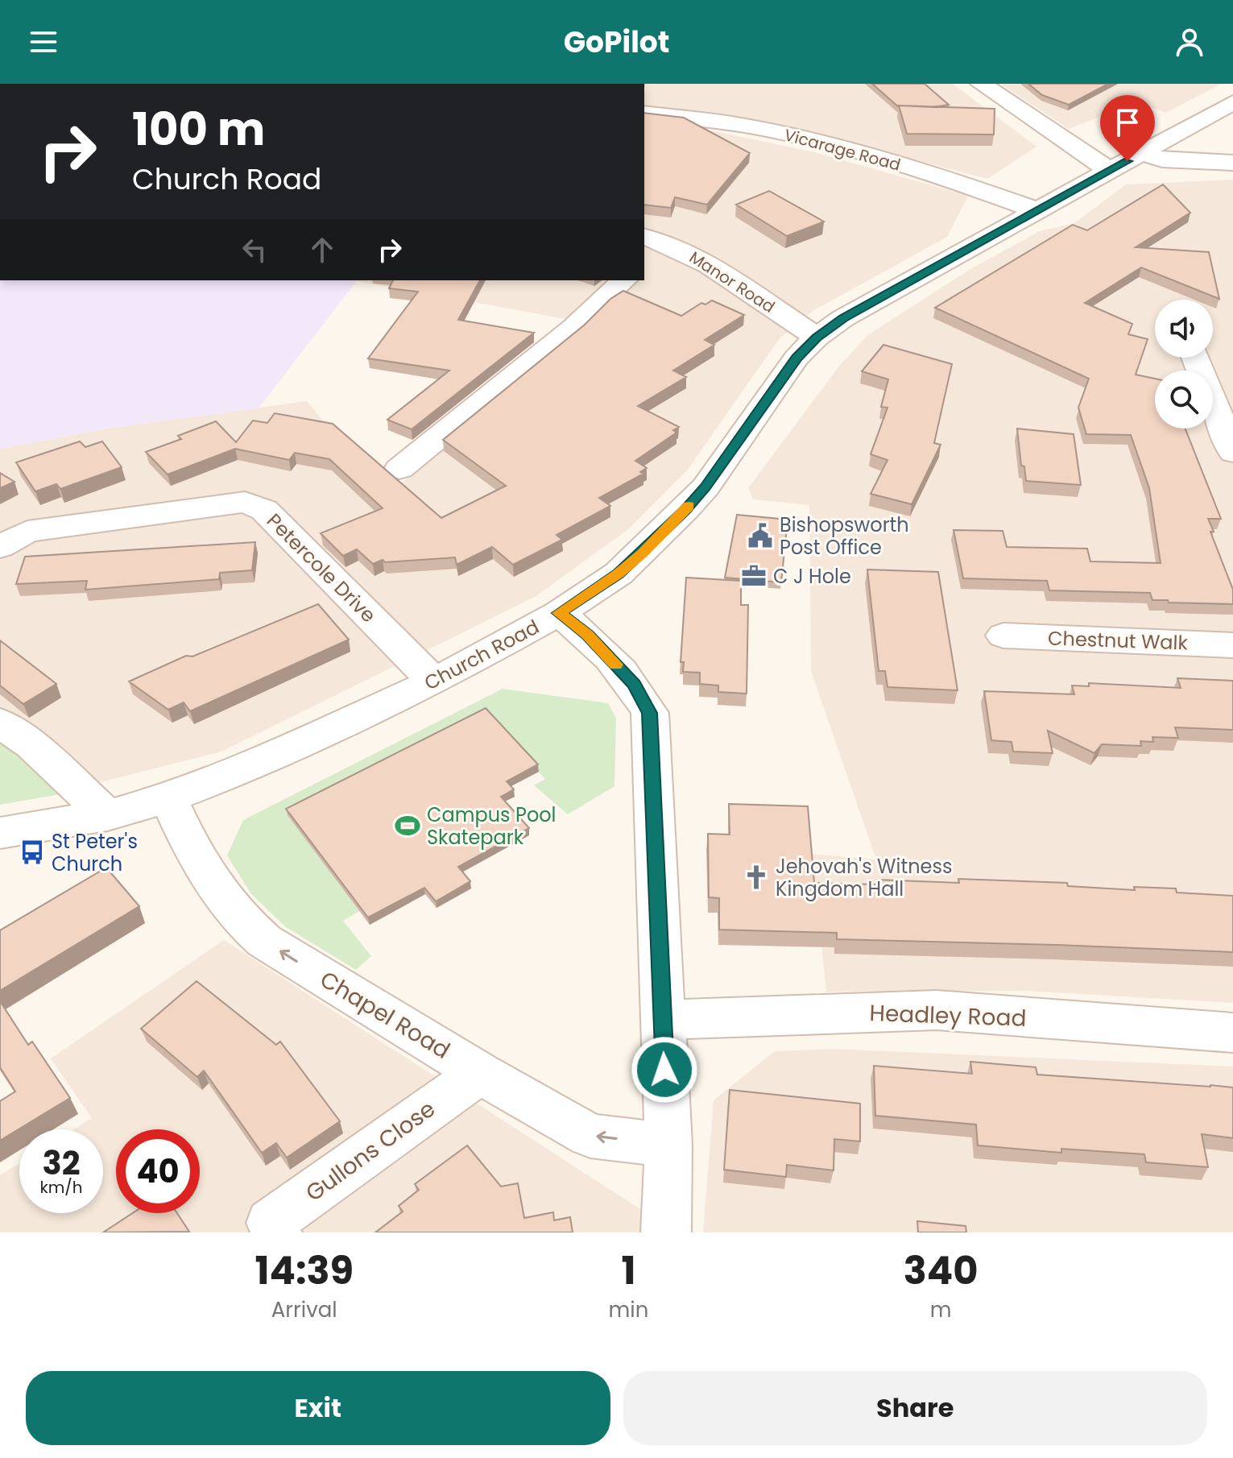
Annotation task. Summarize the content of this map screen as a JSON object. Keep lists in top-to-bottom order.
{
  "streets": {
    "street": [
      "Vicarage Road",
      "Manor Road",
      "Petercole Drive",
      "Chestnut Walk",
      "Church Road",
      "Chapel Road",
      "Headley Road",
      "Gullons Close"
    ]
  },
  "crossings": [
    ["Vicarage Road", "Church Road"],
    ["Manor Road", "Church Road"],
    ["Petercole Drive", "Church Road"],
    ["Church Road", "Chapel Road"],
    ["Chapel Road", "Gullons Close"]
  ],
  "one_way": ["Chapel Road"],
  "places": {
    "public building": ["Bishopsworth Post Office"],
    "office": ["C J Hole"],
    "sports": ["Campus Pool Skatepark"],
    "bus stop": ["St Peter's Church"],
    "church": ["Jehovah's Witness Kingdom Hall"]
  },
  "page": {
    "header": "GoPilot",
    "turn": ["100 m", "Church Road"],
    "speed": "32 km/h",
    "limit": "40",
    "eta": [
      "14:39",
      "Arrival",
      "1",
      "min",
      "340",
      "m"
    ],
    "buttons": ["Exit", "Share"]
  }
}
